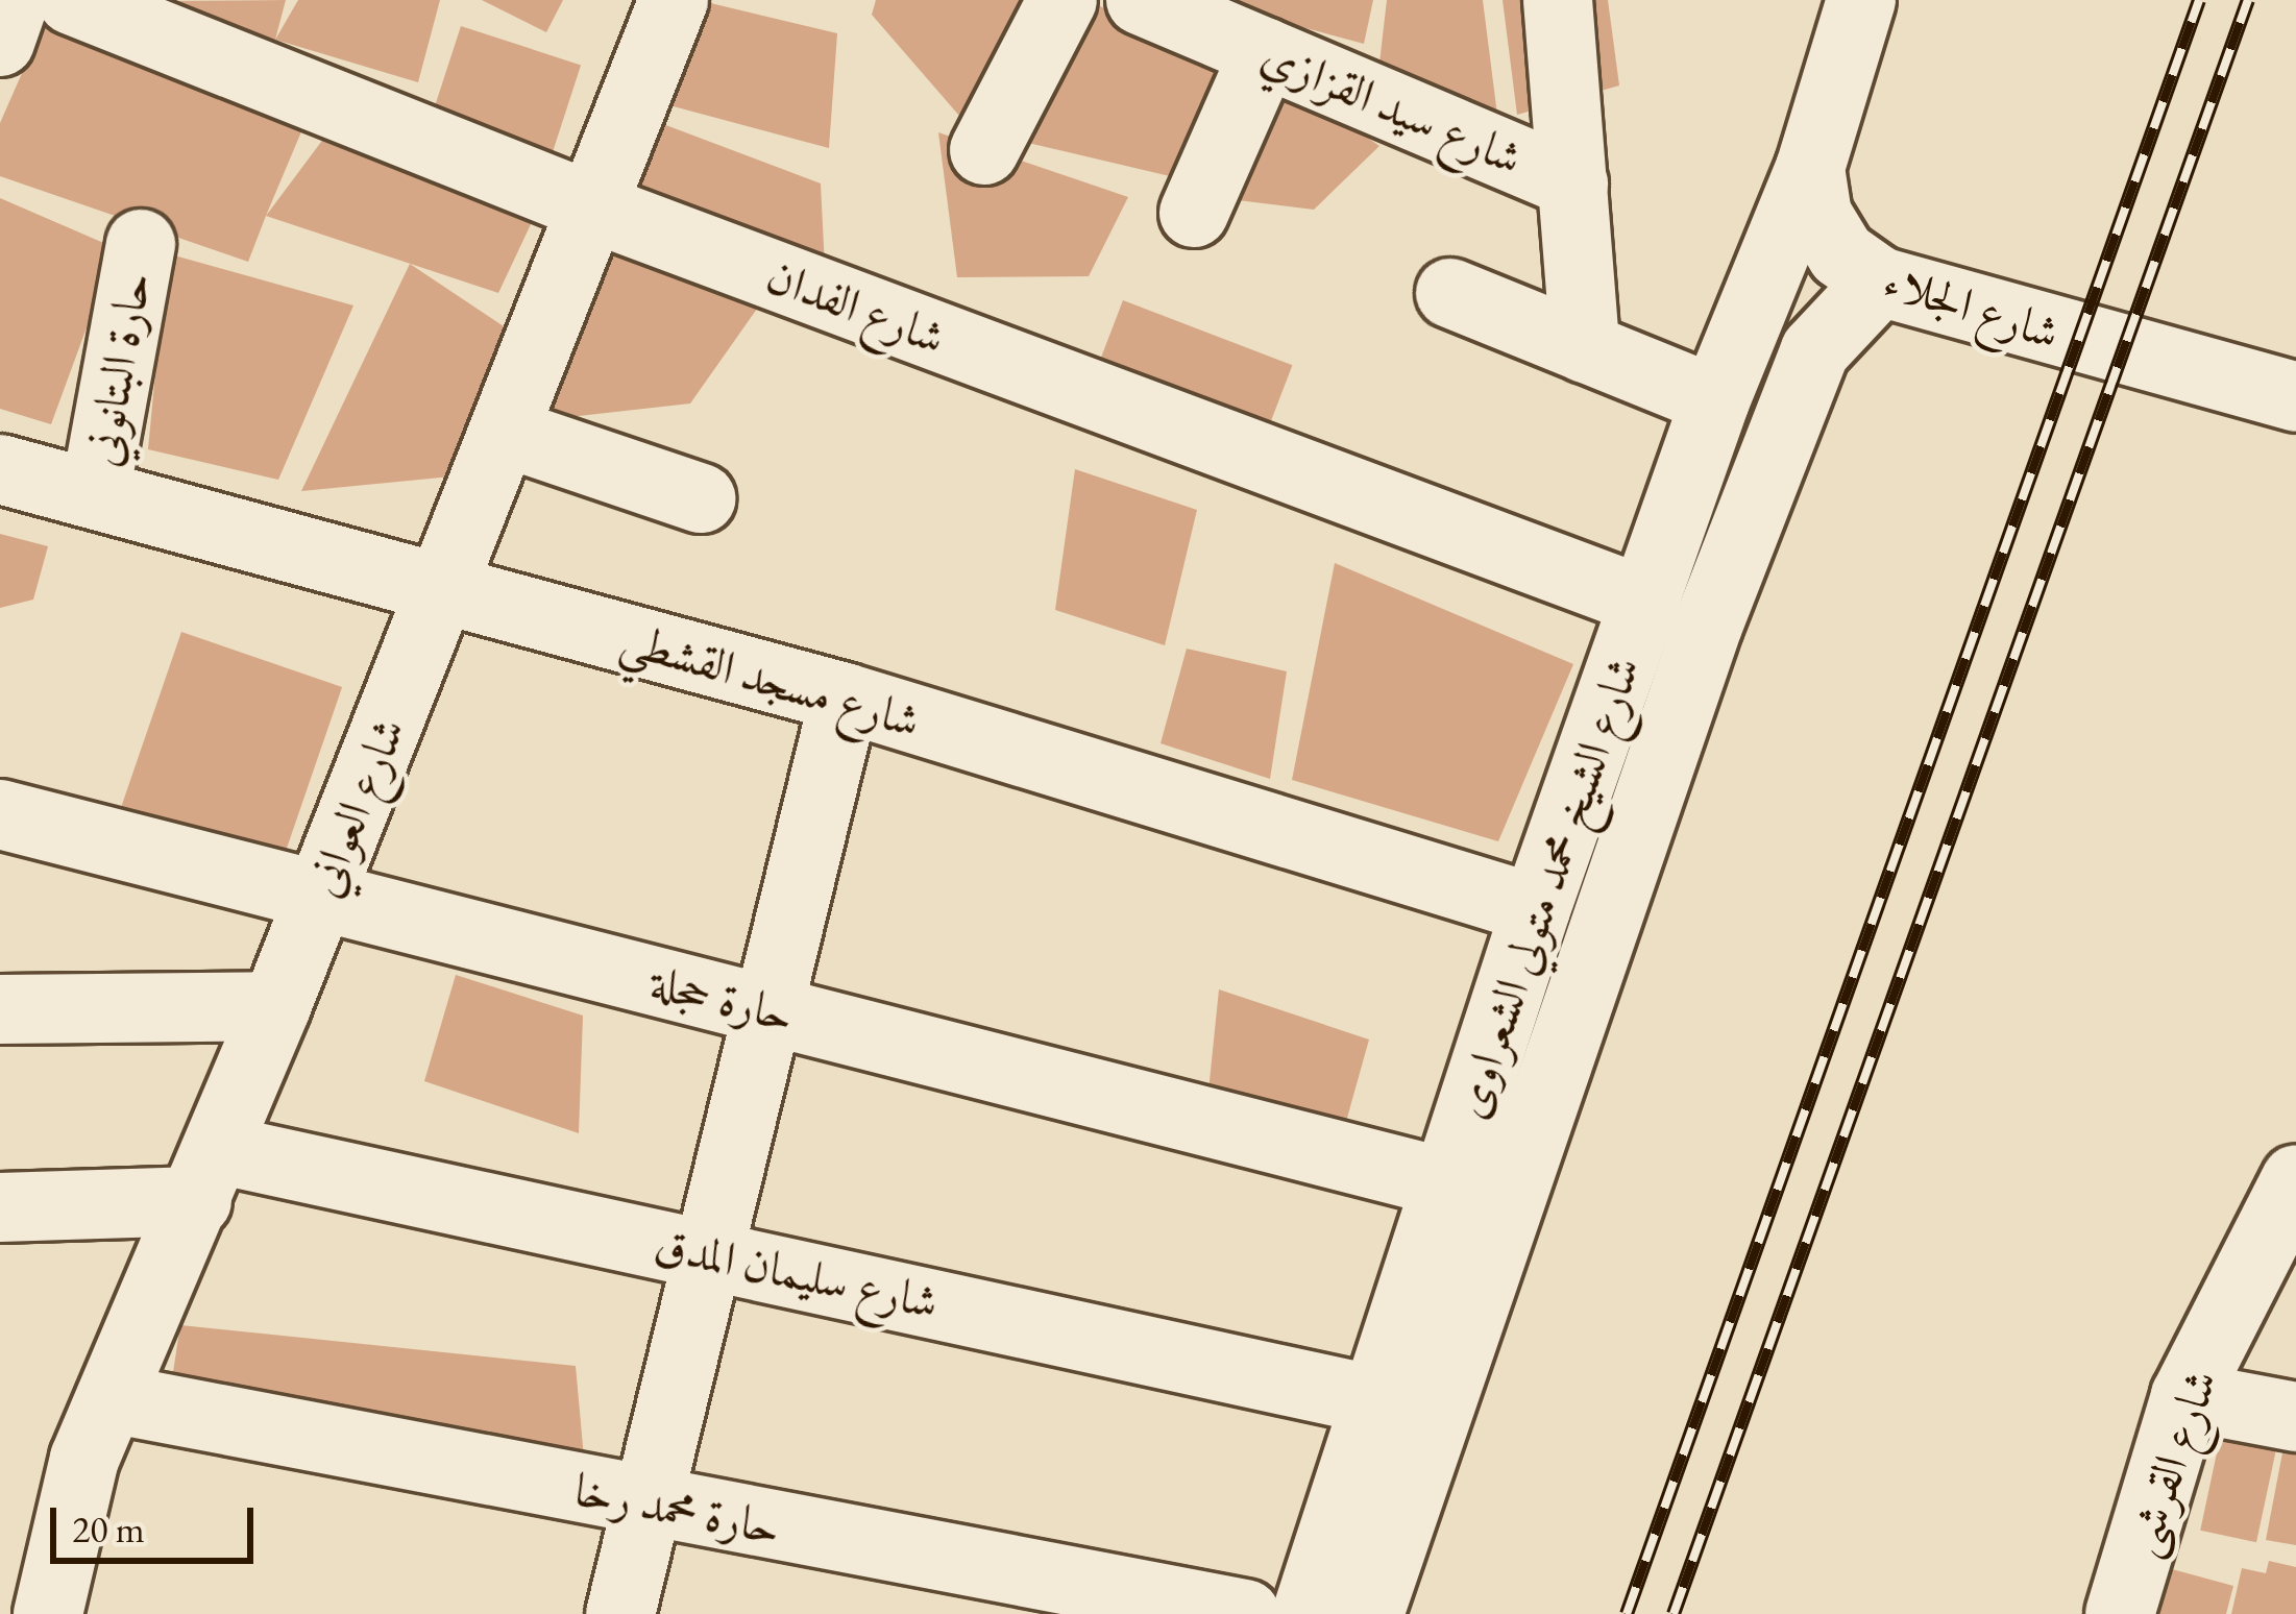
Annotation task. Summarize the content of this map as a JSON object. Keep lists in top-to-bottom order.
{
  "streets": {
    "street": [
      "شارع سيد القزازي",
      "شارع الفدان",
      "شارع الجلاء",
      "حارة البتانوني",
      "شارع مسجد القشطي",
      "شارع العواني",
      "شارع الشيخ محمد متولي الشعراوى",
      "حارة حجلة",
      "شارع سليمان المدق",
      "شارع القرشى",
      "حارة محمد رخا"
    ]
  },
  "crossings": [
    ["شارع الفدان", "شارع العواني"],
    ["شارع الفدان", "شارع الشيخ محمد متولي الشعراوى"],
    ["شارع الجلاء", "شارع الشيخ محمد متولي الشعراوى"],
    ["حارة البتانوني", "شارع مسجد القشطي"],
    ["شارع مسجد القشطي", "شارع العواني"],
    ["شارع مسجد القشطي", "شارع الشيخ محمد متولي الشعراوى"],
    ["شارع العواني", "حارة حجلة"],
    ["شارع العواني", "شارع سليمان المدق"],
    ["شارع العواني", "حارة محمد رخا"],
    ["شارع الشيخ محمد متولي الشعراوى", "حارة حجلة"],
    ["شارع الشيخ محمد متولي الشعراوى", "شارع سليمان المدق"]
  ],
  "scale_bar": "20 m"
}
